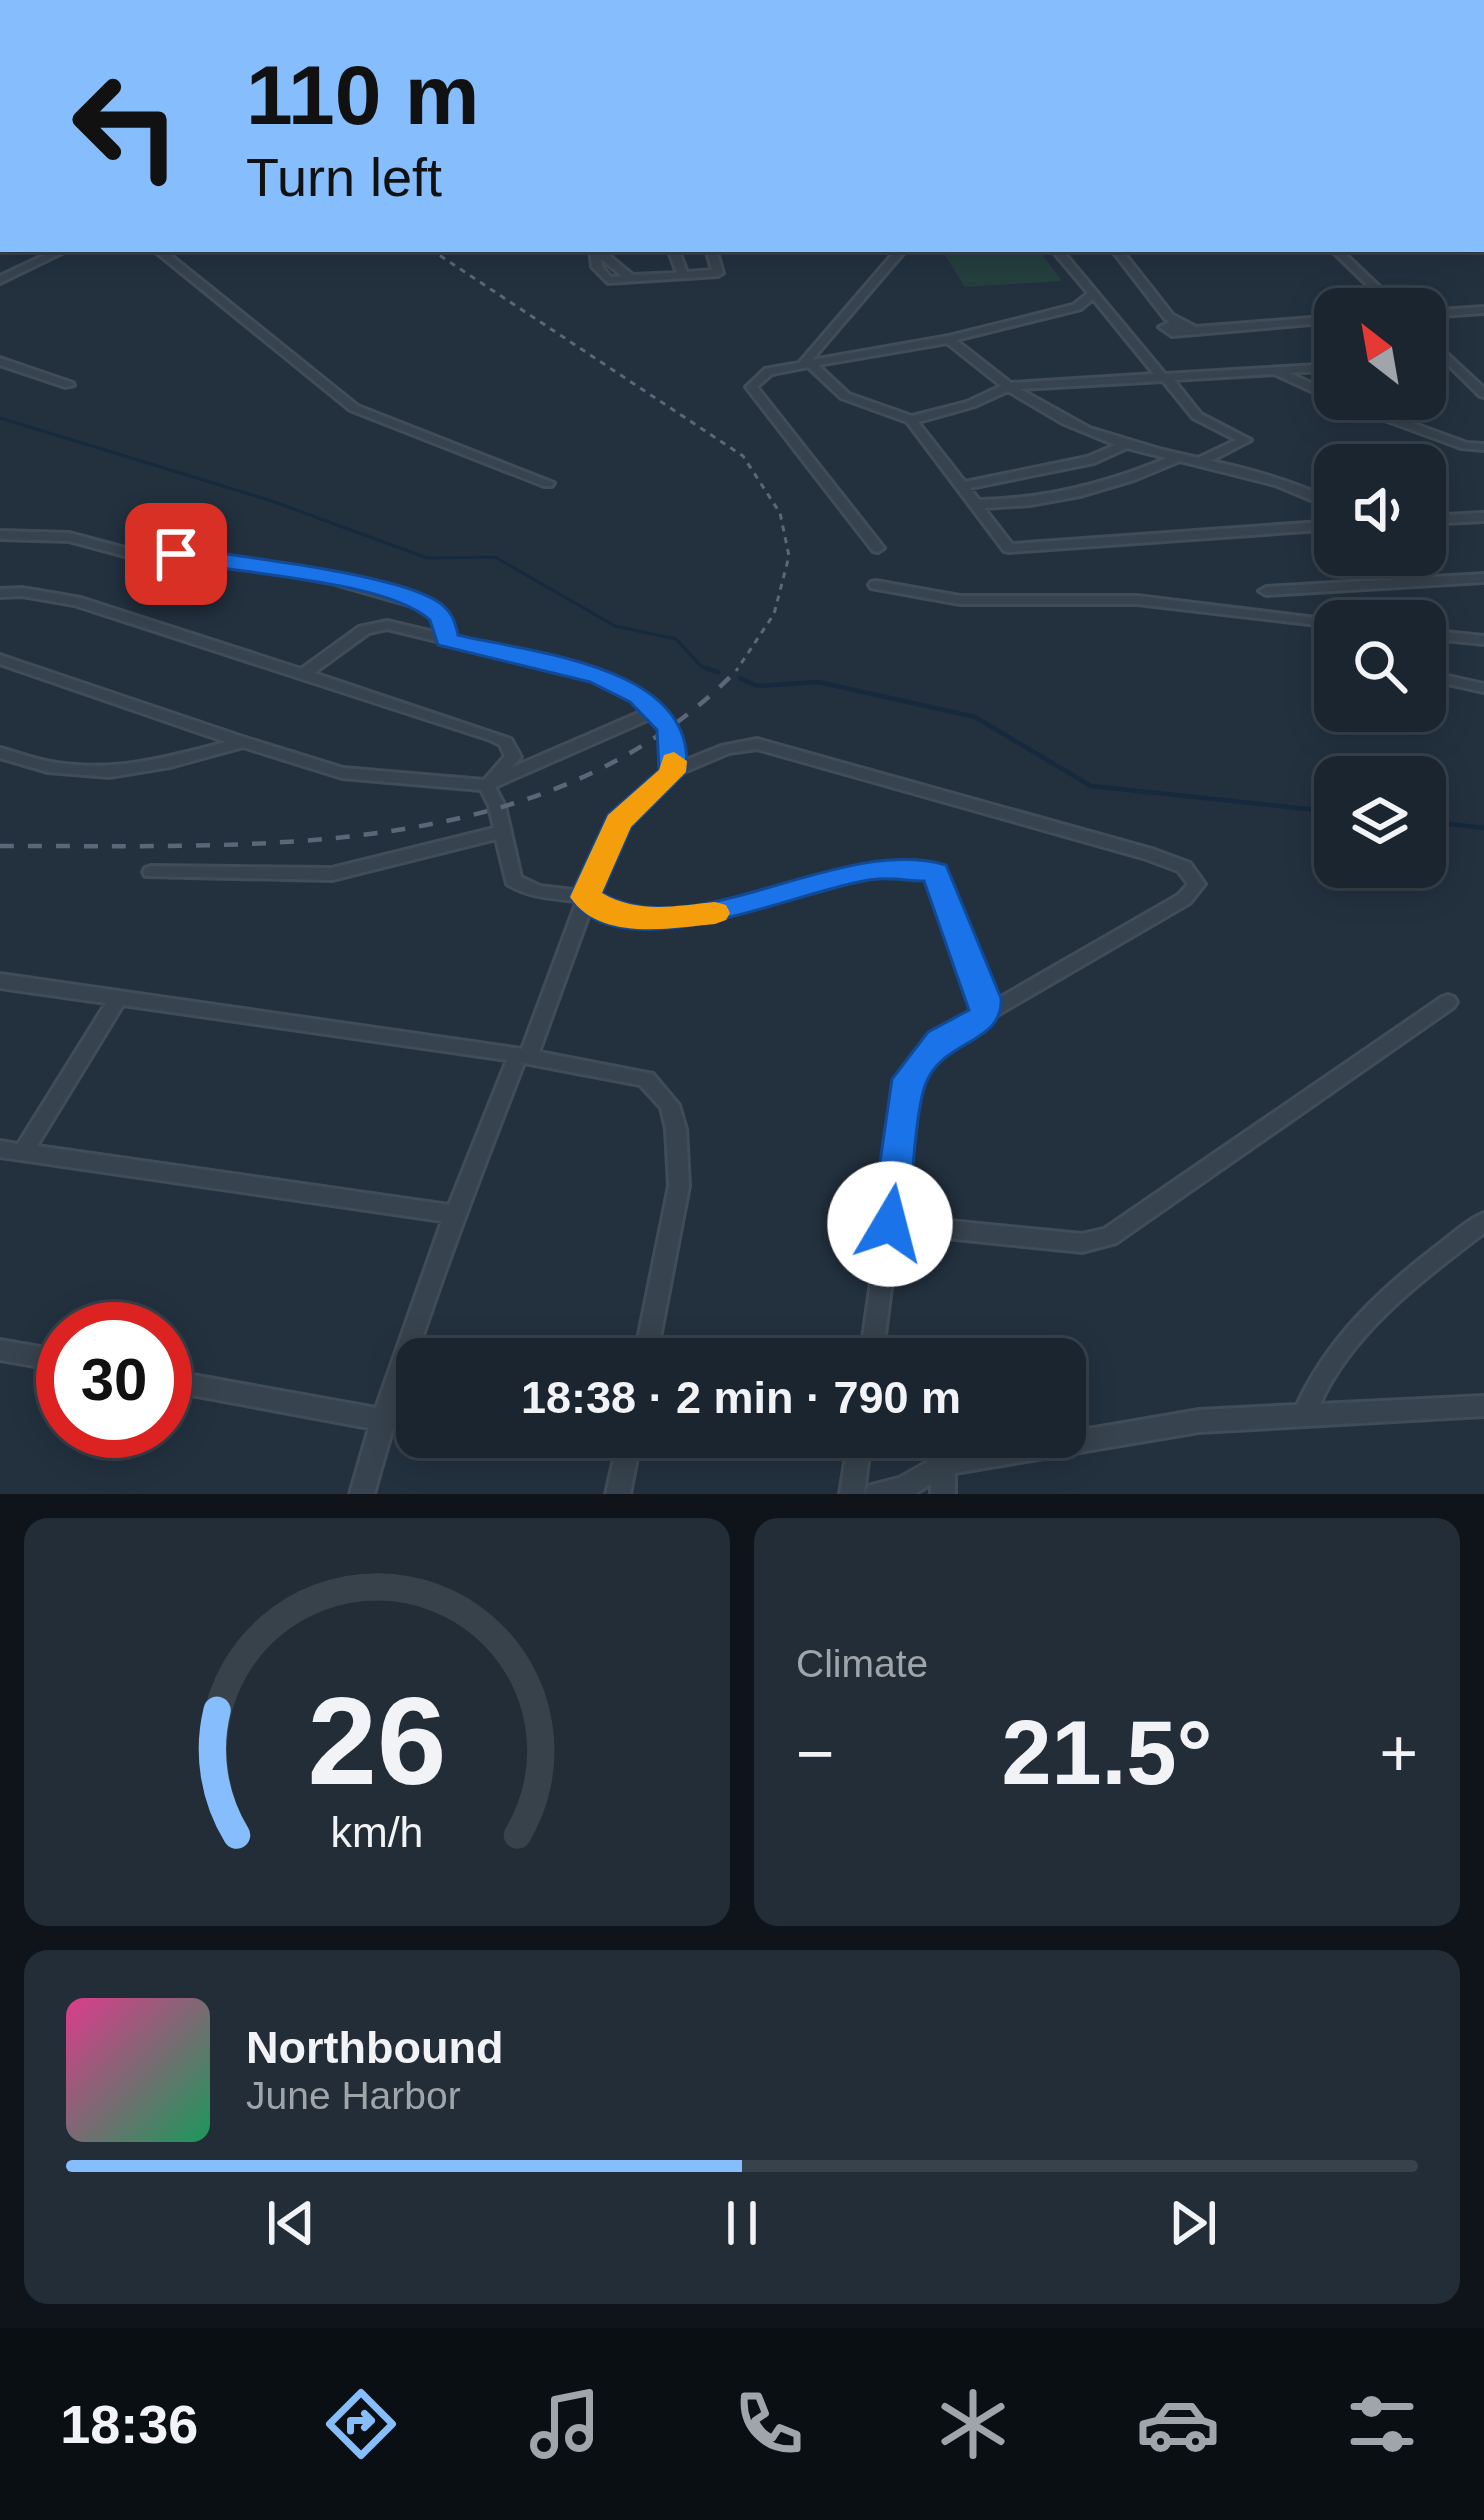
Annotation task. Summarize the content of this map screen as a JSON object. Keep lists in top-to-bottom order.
{
  "north": "top left",
  "page": {
    "turn": ["110 m", "Turn left"],
    "limit": "30",
    "trip": "18:38 · 2 min · 790 m",
    "tile": "Climate",
    "heat": ["−", "21.5°", "+"],
    "song": ["Northbound", "June Harbor"],
    "tabs": "18:36",
    "gauge": ["26", "km/h"]
  }
}
